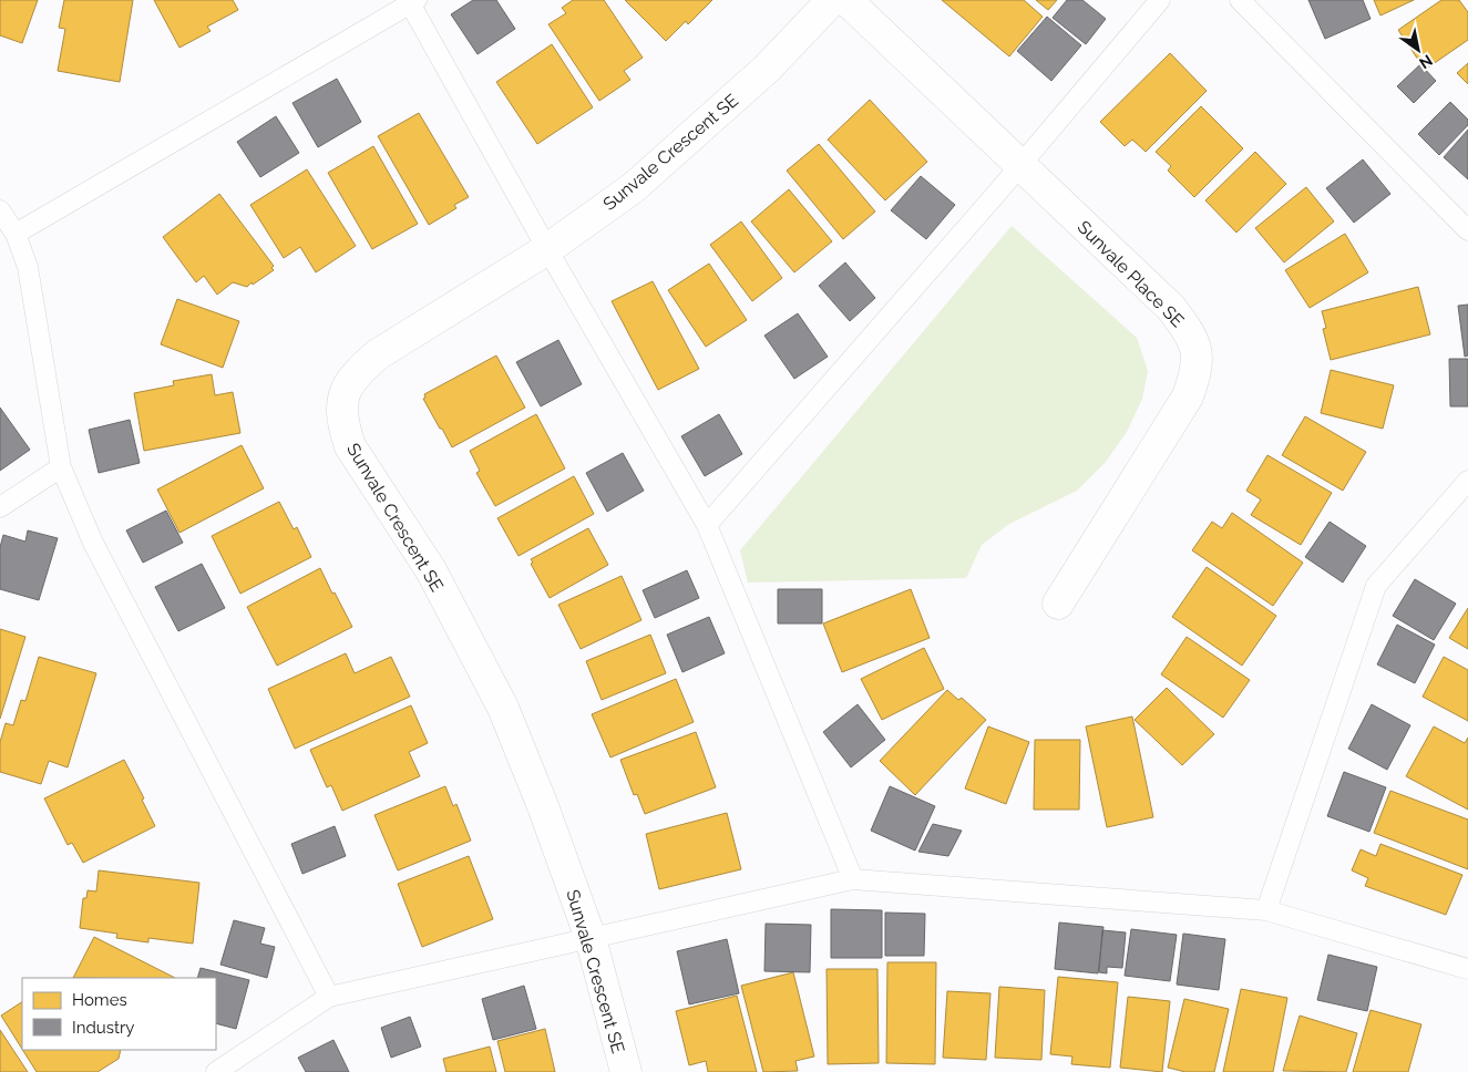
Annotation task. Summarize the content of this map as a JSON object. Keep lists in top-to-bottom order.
{
  "streets": {
    "street": ["Sunvale Crescent SE", "Sunvale Place SE"]
  },
  "legend": ["Homes", "Industry"],
  "north": "bottom right"
}
